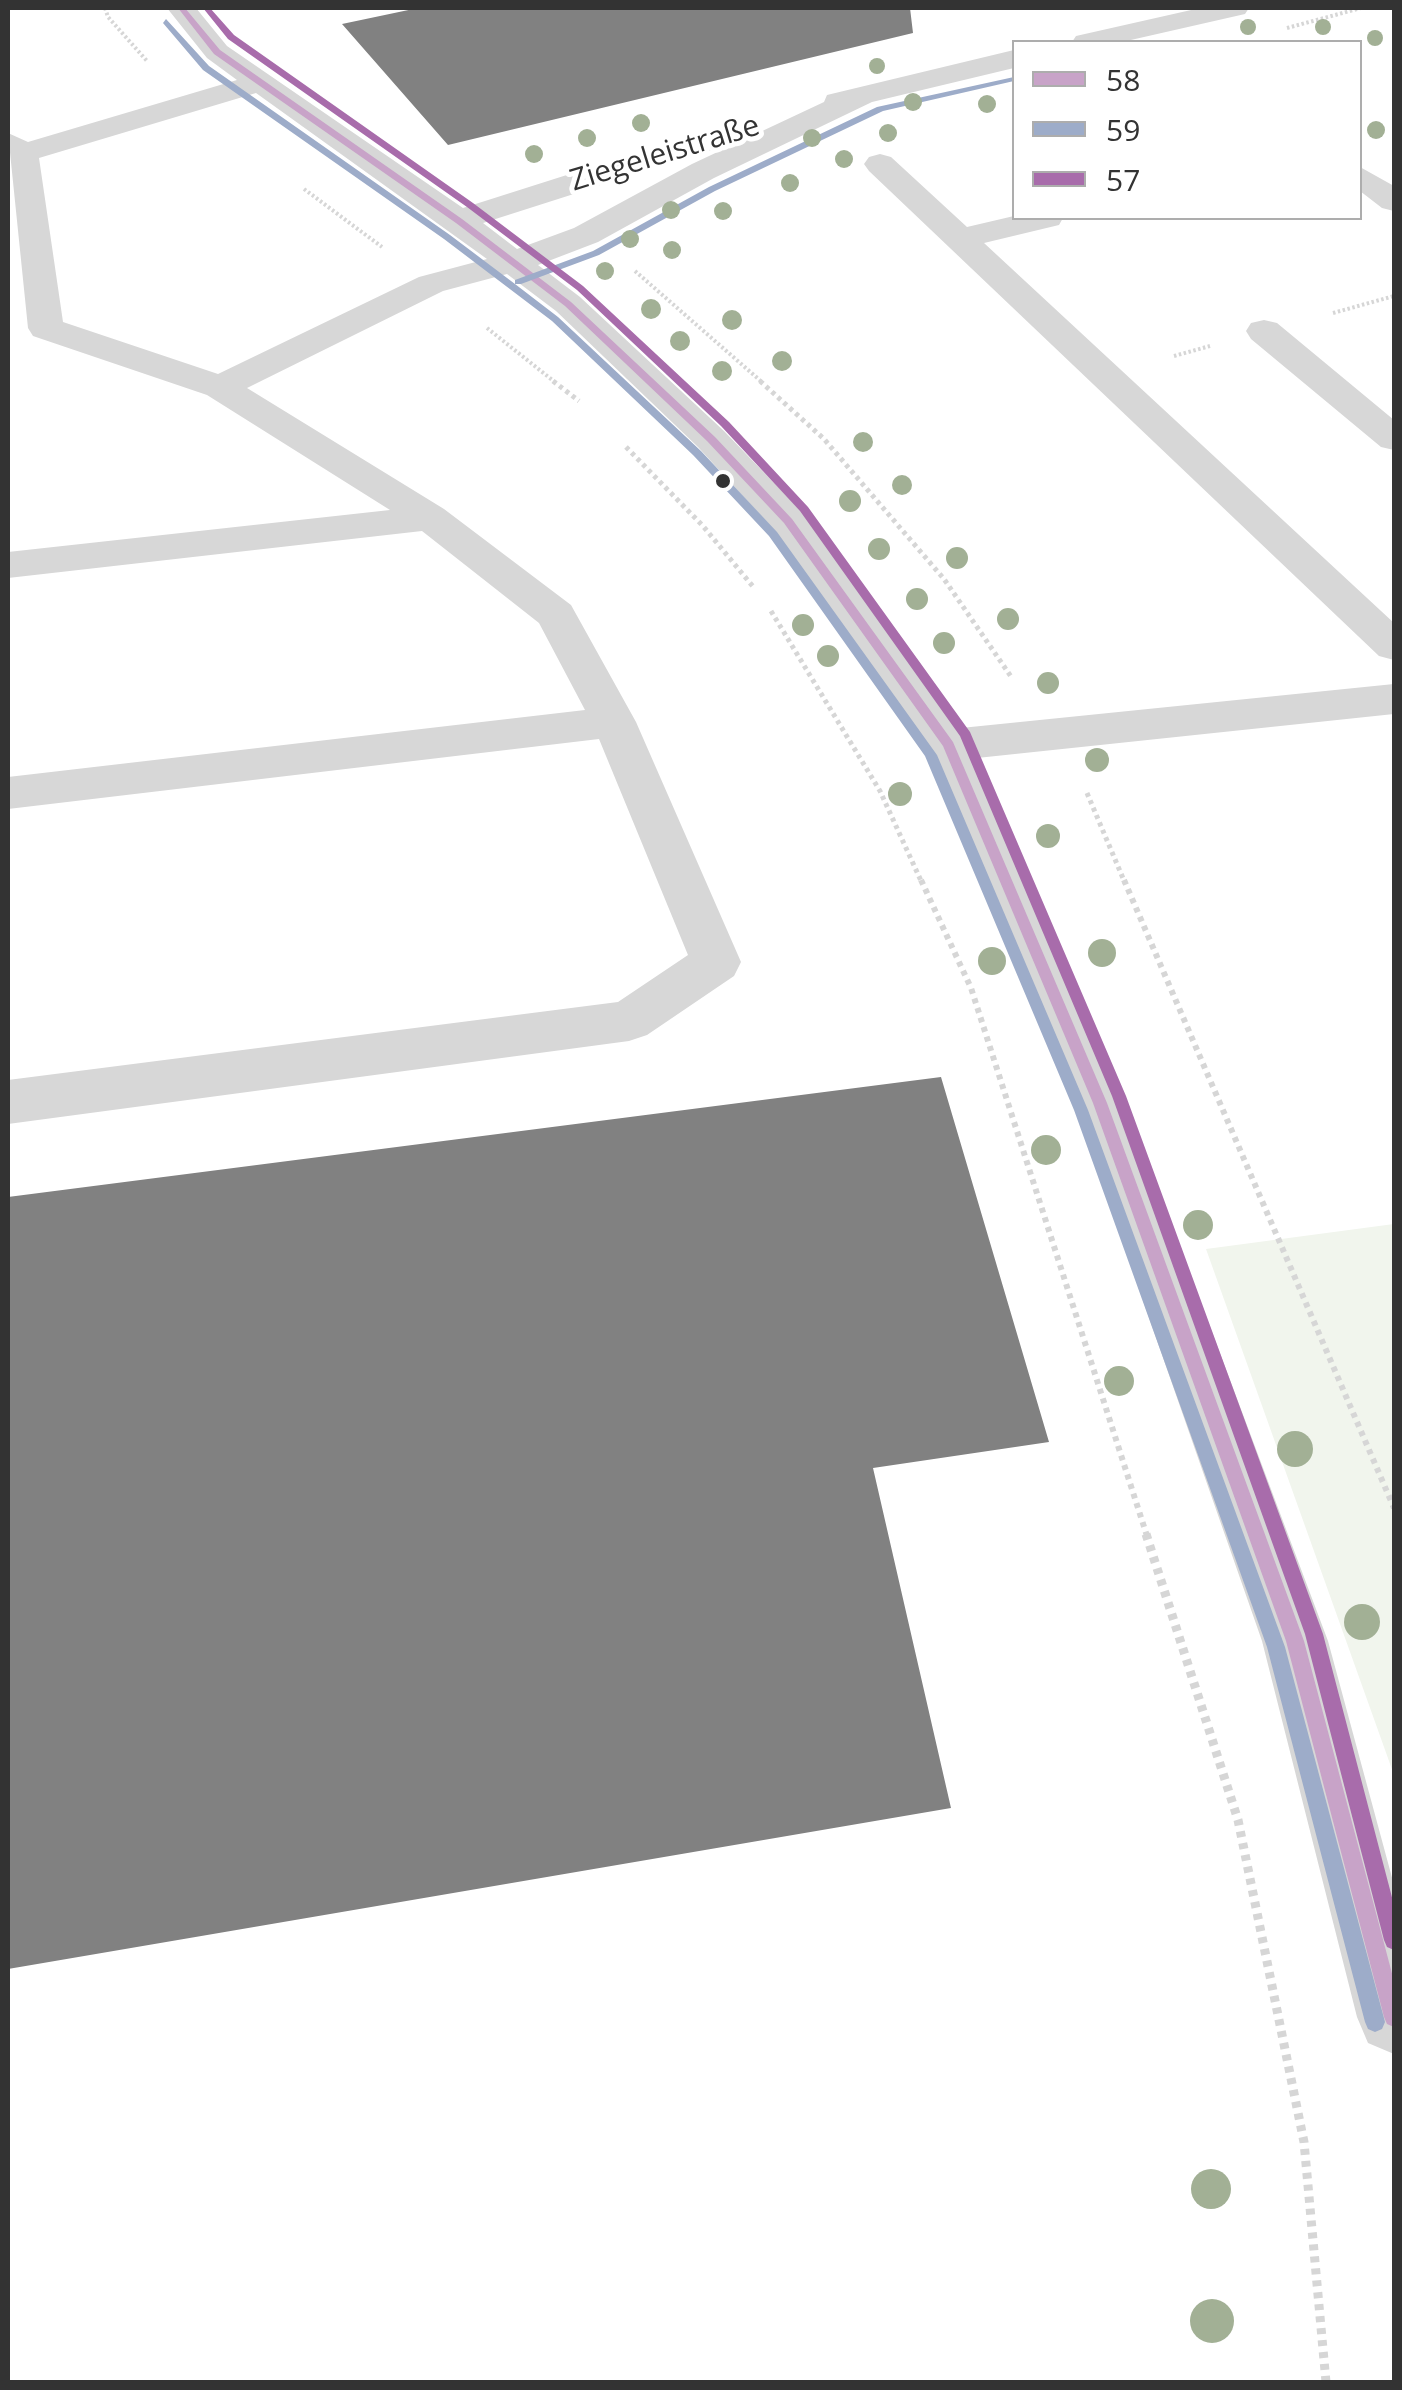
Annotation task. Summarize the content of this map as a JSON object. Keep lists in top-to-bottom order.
{
  "streets": {
    "street": ["Ziegeleistraße"]
  },
  "lines": ["transit line 58", "transit line 57", "transit line 59"],
  "legend": ["58", "59", "57"]
}
